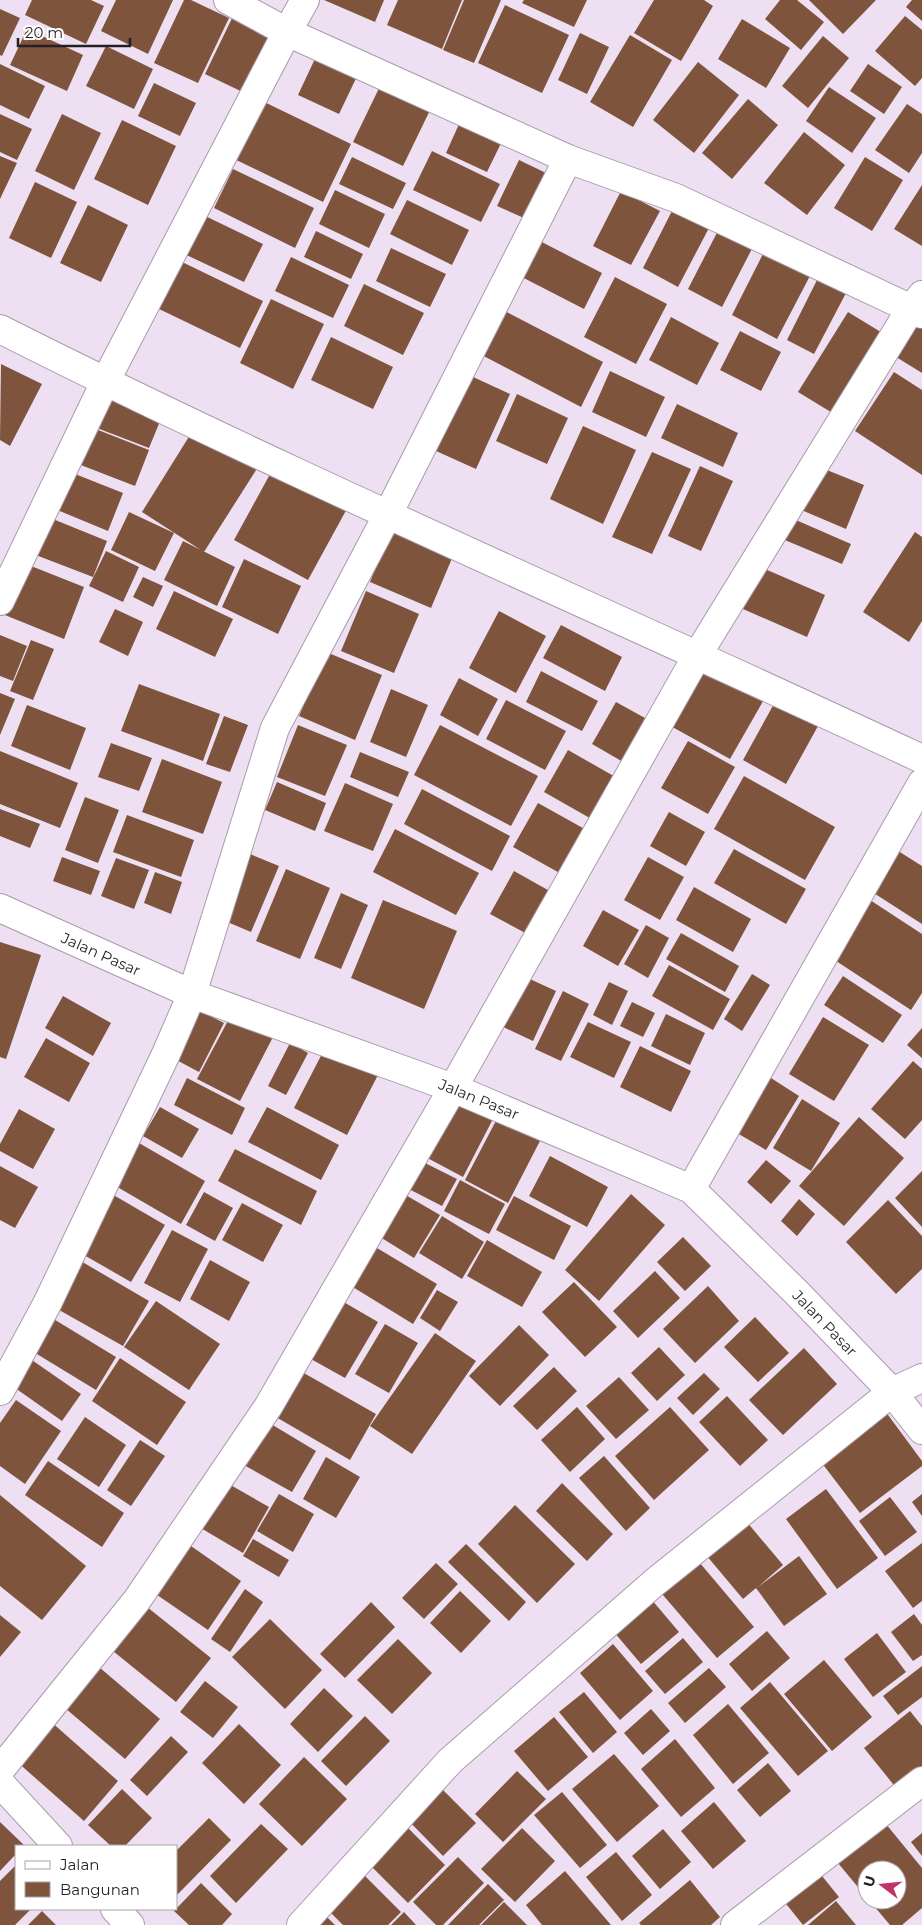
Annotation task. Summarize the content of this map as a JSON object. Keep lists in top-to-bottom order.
{
  "streets": {
    "street": ["Jalan Pasar"]
  },
  "legend": ["Jalan", "Bangunan"],
  "scale_bar": "20 m",
  "north": "left"
}
